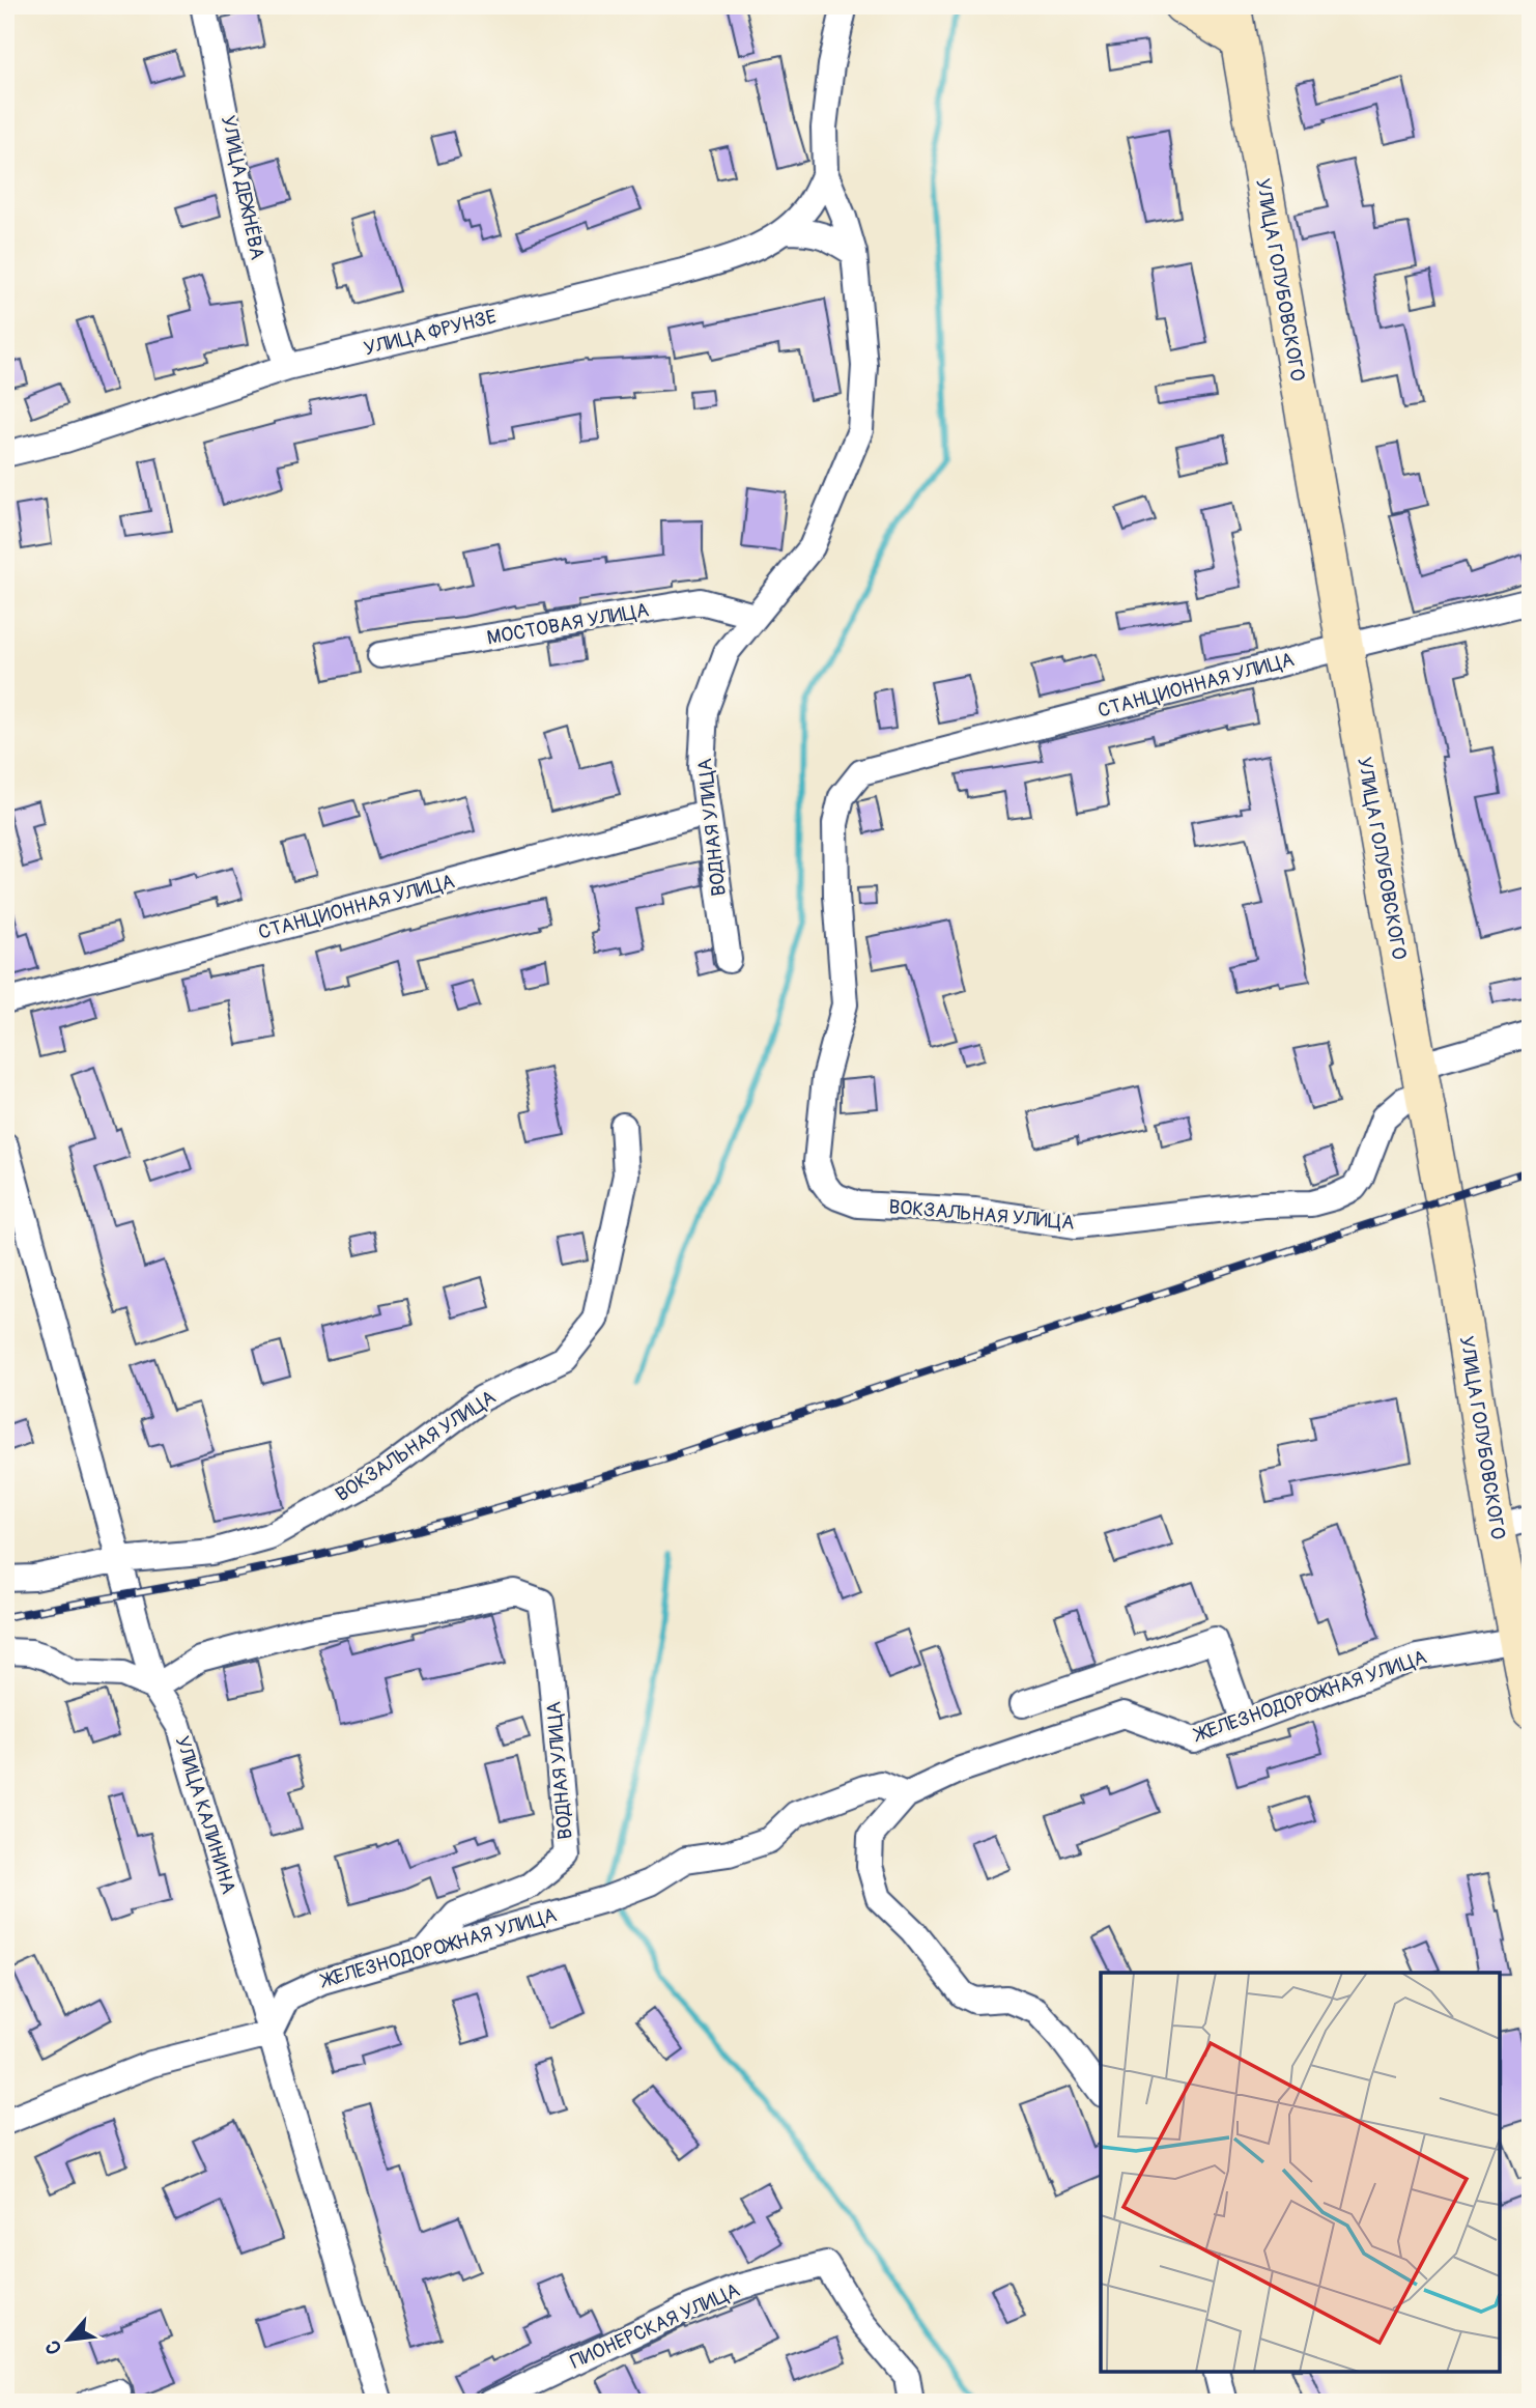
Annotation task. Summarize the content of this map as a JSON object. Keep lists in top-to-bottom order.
{
  "streets": {
    "street": [
      "УЛИЦА ДЕЖНЁВА",
      "УЛИЦА ГОЛУБОВСКОГО",
      "УЛИЦА ФРУНЗЕ",
      "МОСТОВАЯ УЛИЦА",
      "СТАНЦИОННАЯ УЛИЦА",
      "ВОДНАЯ УЛИЦА",
      "ВОКЗАЛЬНАЯ УЛИЦА",
      "ЖЕЛЕЗНОДОРОЖНАЯ УЛИЦА",
      "УЛИЦА КАЛИНИНА",
      "ПИОНЕРСКАЯ УЛИЦА"
    ]
  },
  "crossings": [
    ["УЛИЦА ДЕЖНЁВА", "УЛИЦА ФРУНЗЕ"],
    ["УЛИЦА ГОЛУБОВСКОГО", "СТАНЦИОННАЯ УЛИЦА"],
    ["УЛИЦА ГОЛУБОВСКОГО", "ВОКЗАЛЬНАЯ УЛИЦА"],
    ["УЛИЦА ГОЛУБОВСКОГО", "ЖЕЛЕЗНОДОРОЖНАЯ УЛИЦА"],
    ["УЛИЦА ФРУНЗЕ", "ВОДНАЯ УЛИЦА"],
    ["МОСТОВАЯ УЛИЦА", "ВОДНАЯ УЛИЦА"],
    ["СТАНЦИОННАЯ УЛИЦА", "ВОДНАЯ УЛИЦА"],
    ["СТАНЦИОННАЯ УЛИЦА", "ВОКЗАЛЬНАЯ УЛИЦА"],
    ["ВОДНАЯ УЛИЦА", "ЖЕЛЕЗНОДОРОЖНАЯ УЛИЦА"],
    ["ВОДНАЯ УЛИЦА", "УЛИЦА КАЛИНИНА"],
    ["ВОКЗАЛЬНАЯ УЛИЦА", "УЛИЦА КАЛИНИНА"],
    ["ЖЕЛЕЗНОДОРОЖНАЯ УЛИЦА", "УЛИЦА КАЛИНИНА"]
  ],
  "north": "bottom left"
}
